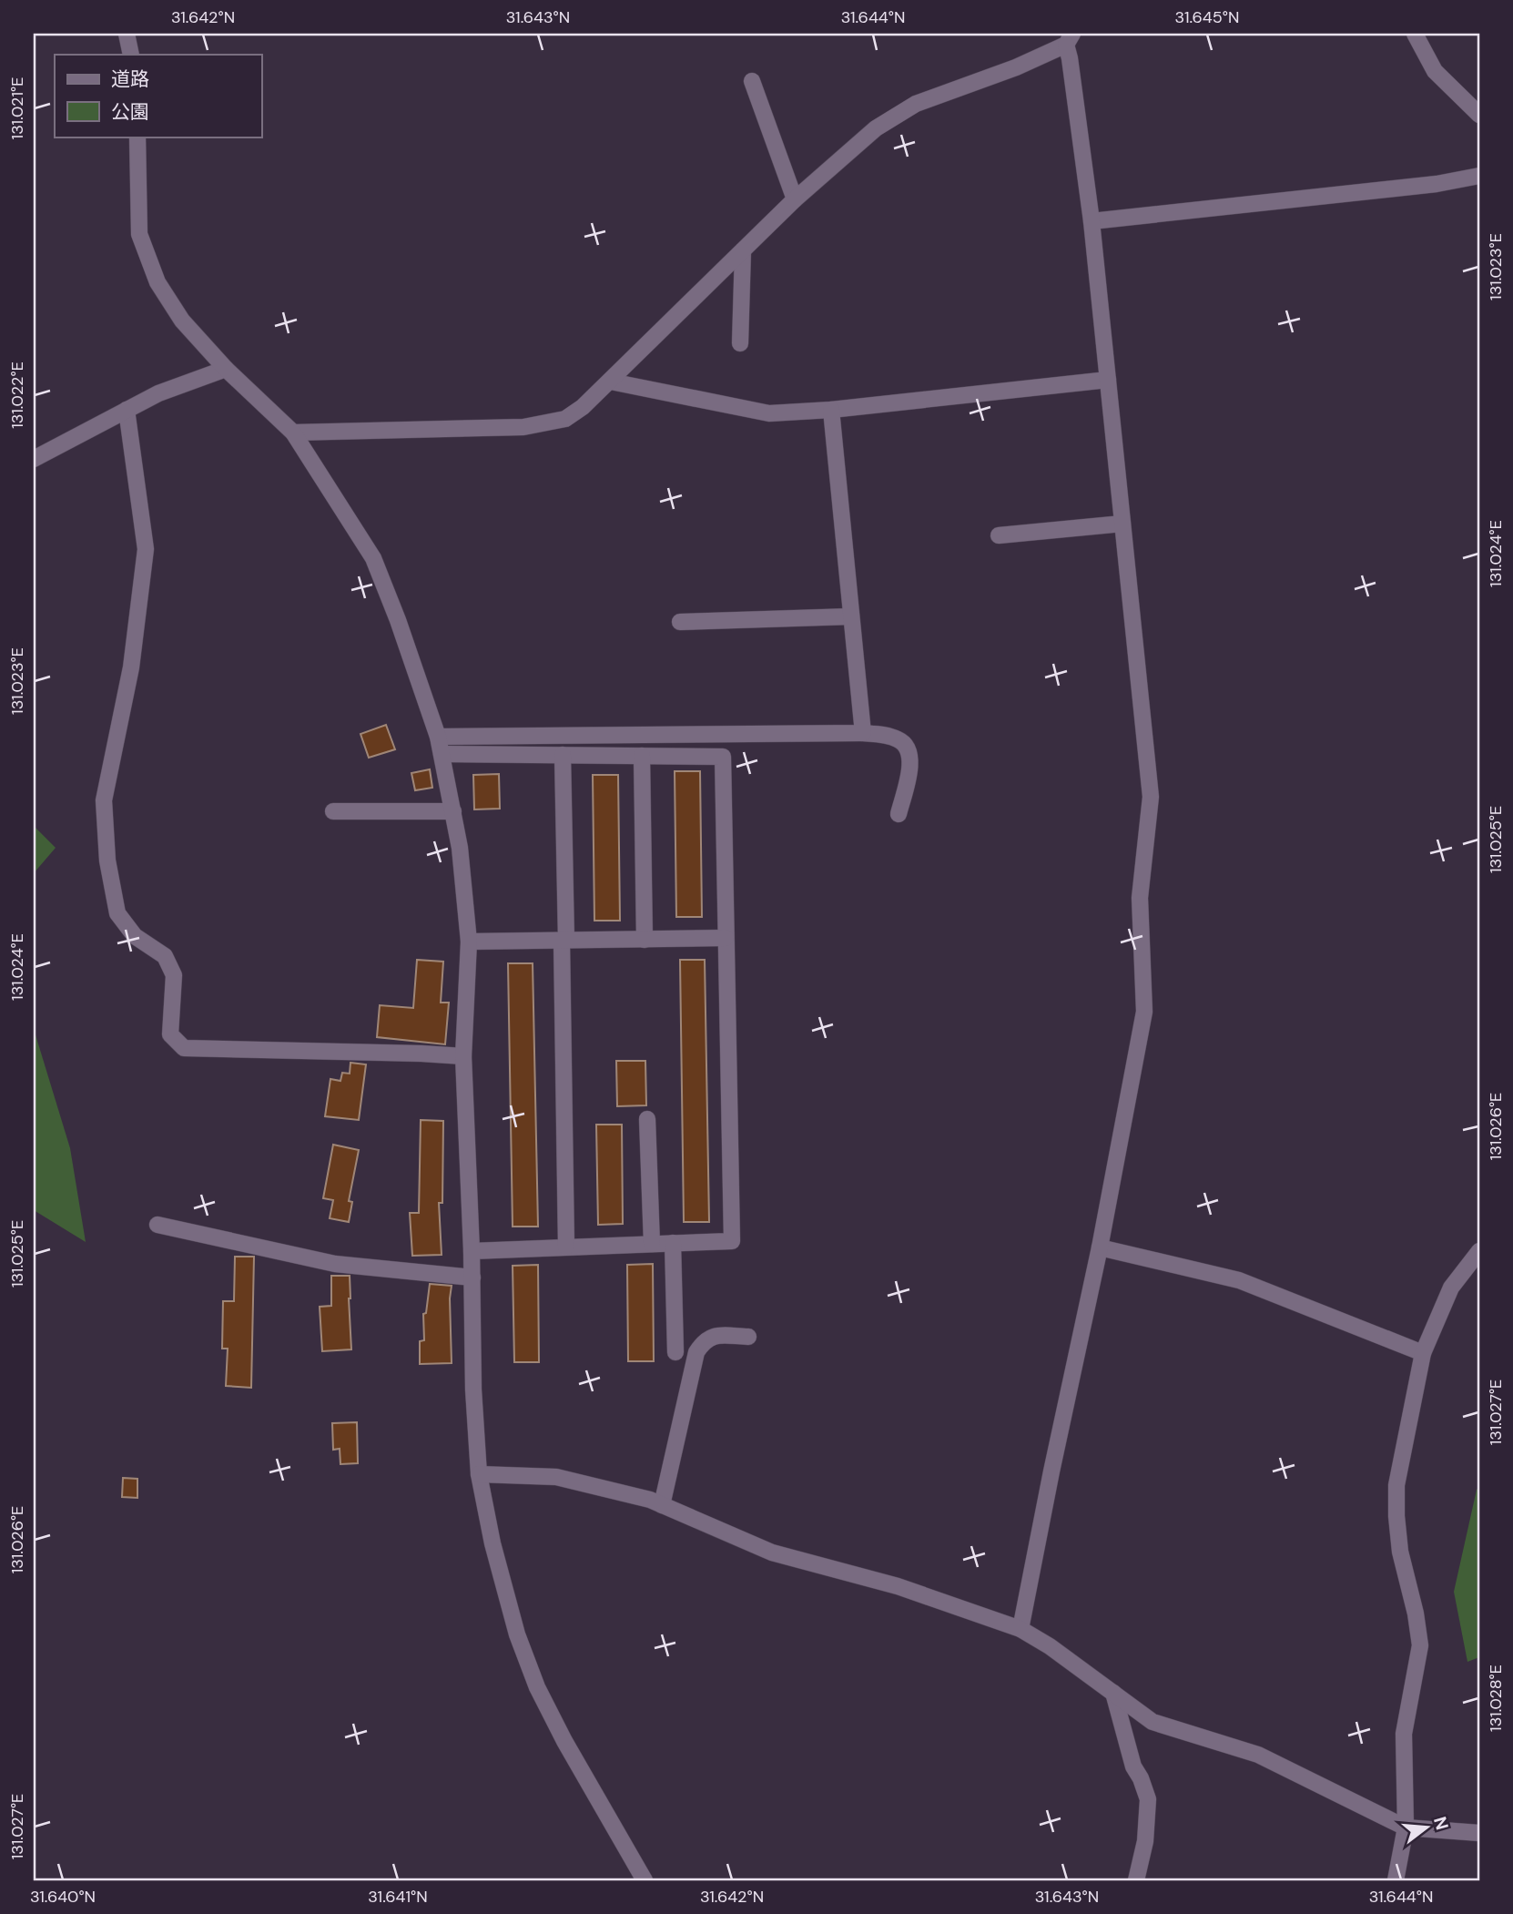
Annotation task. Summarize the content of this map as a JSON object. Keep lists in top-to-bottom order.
{
  "legend": ["道路", "公園"],
  "north": "right",
  "coordinates": [
    "31.642°N",
    "31.643°N",
    "31.644°N",
    "31.645°N",
    "131.021°E",
    "131.023°E",
    "131.022°E",
    "131.024°E",
    "131.025°E",
    "131.026°E",
    "131.027°E",
    "131.028°E",
    "31.640°N",
    "31.641°N"
  ]
}
